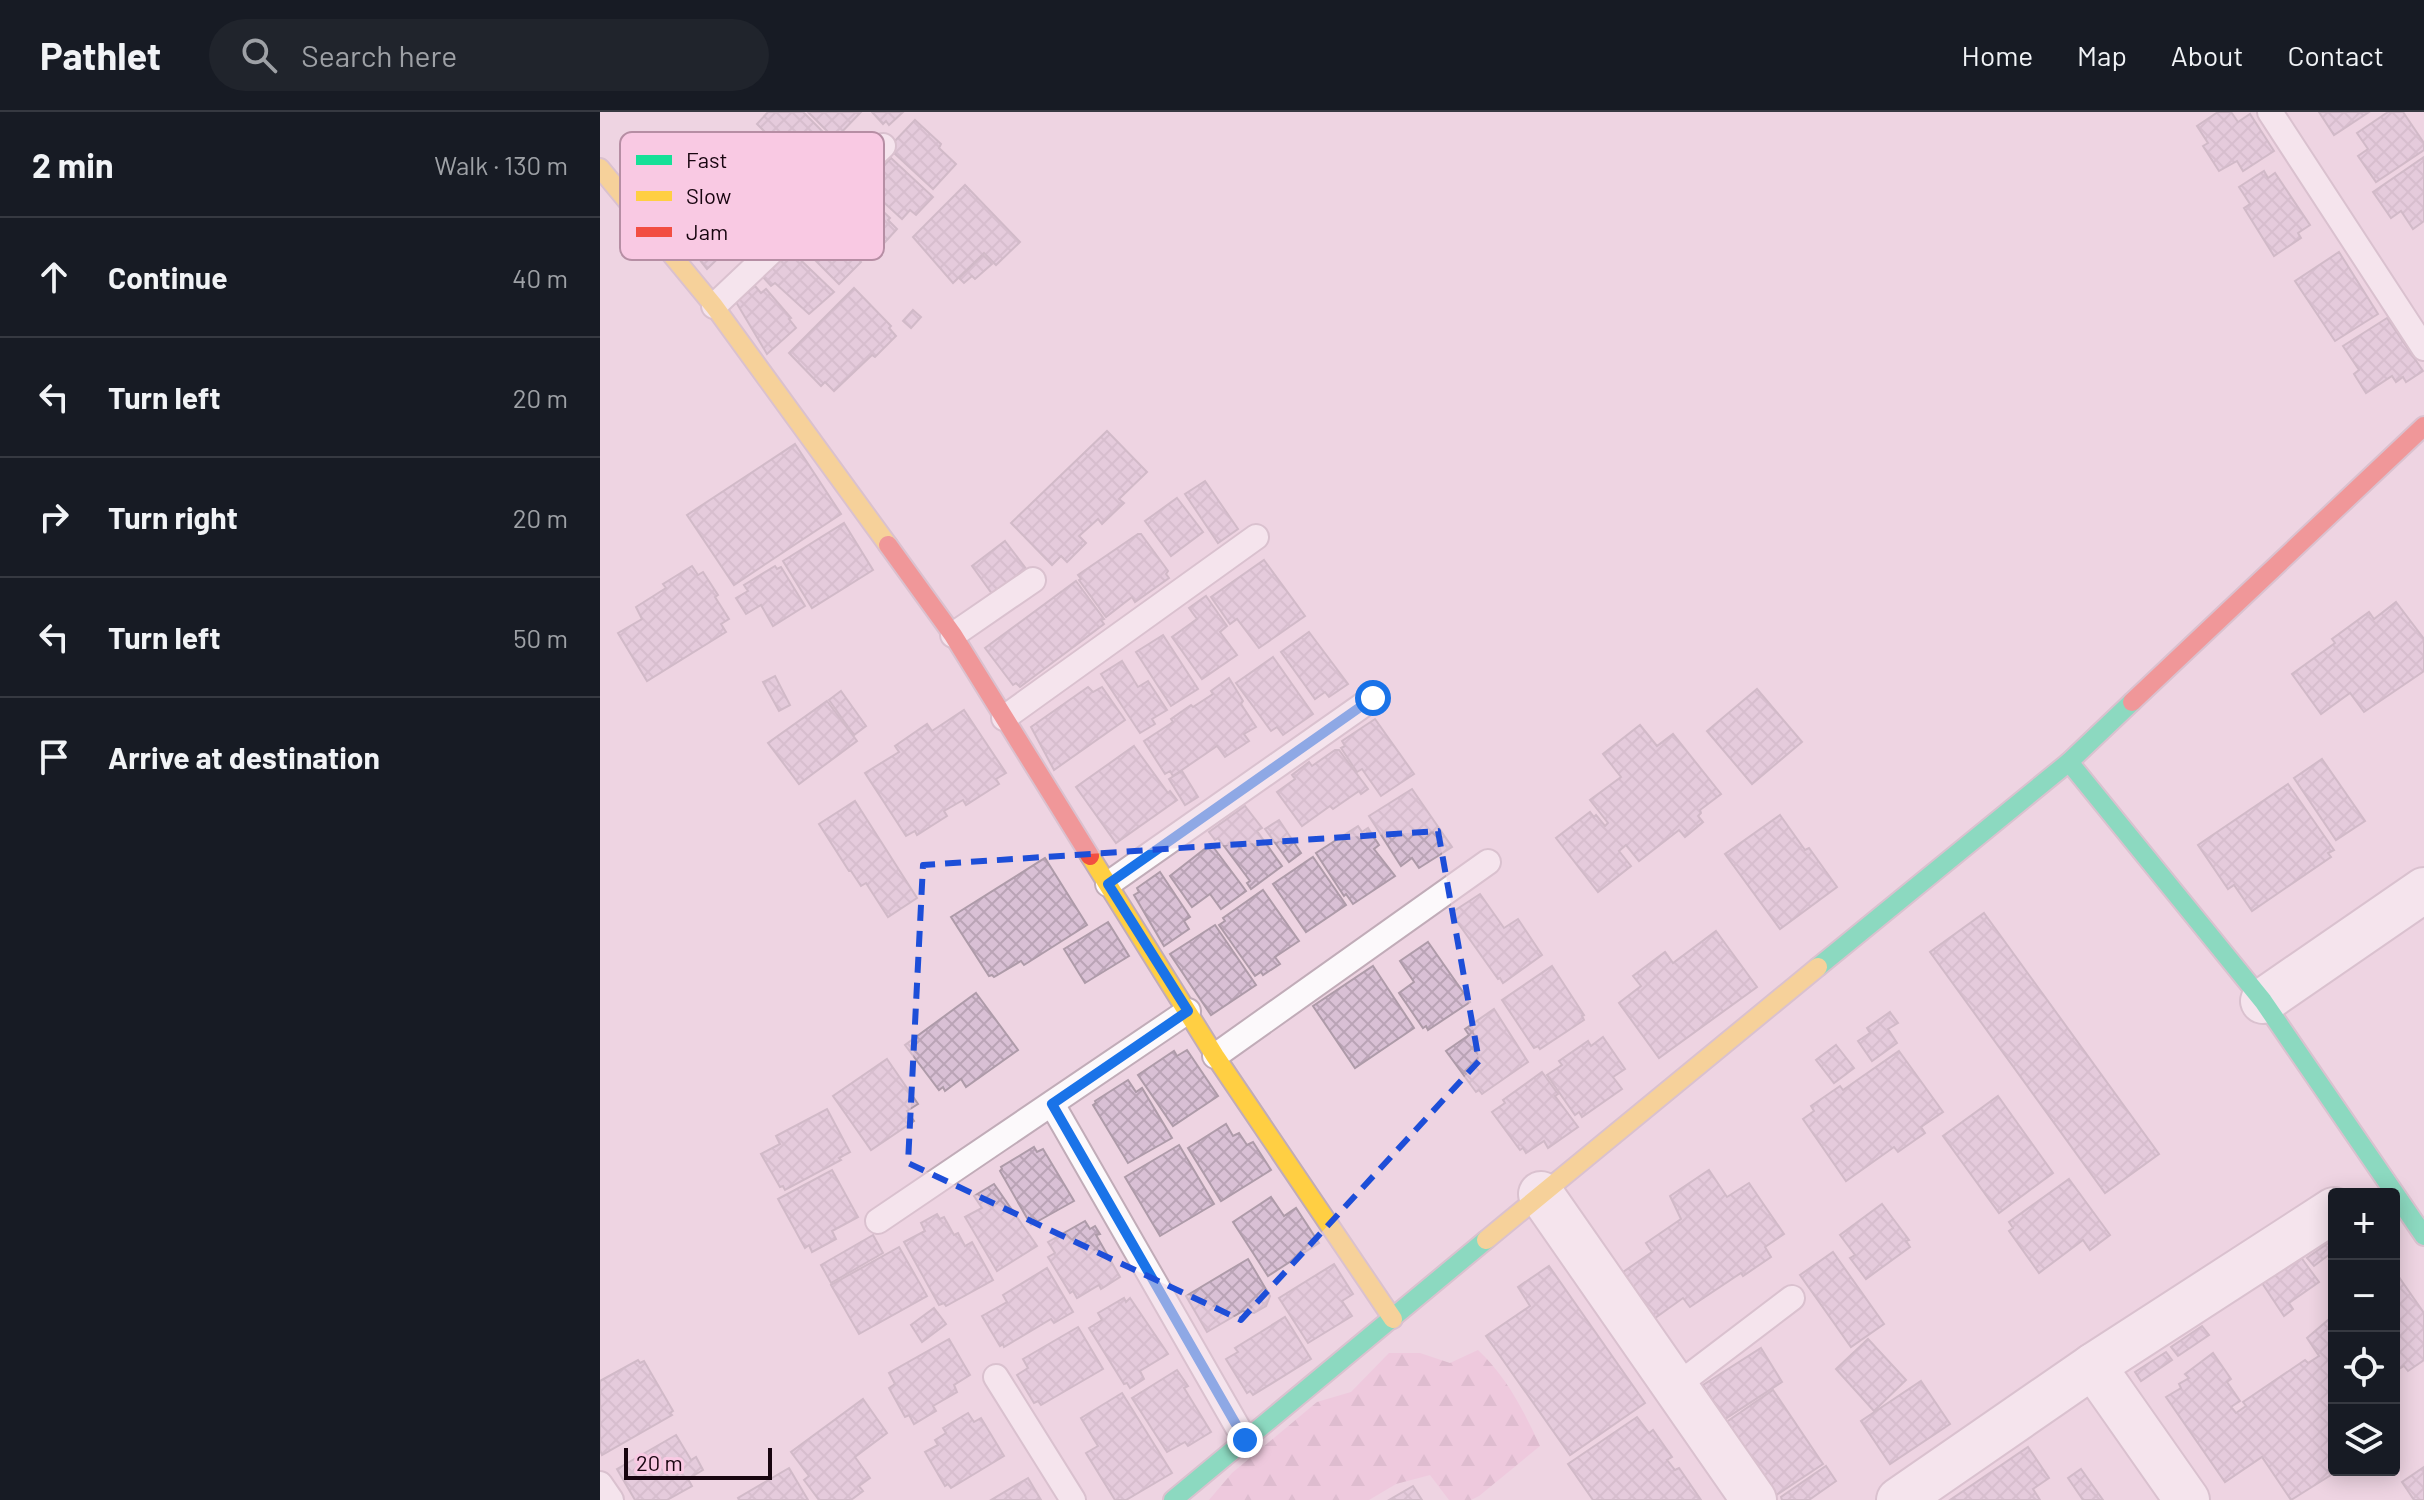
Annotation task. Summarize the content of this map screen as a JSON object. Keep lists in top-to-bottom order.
{
  "legend": ["Fast", "Slow", "Jam"],
  "scale_bar": "20 m",
  "page": {
    "header": "Pathlet",
    "search": "Search here",
    "nav": [
      "Home",
      "Map",
      "About",
      "Contact"
    ],
    "heading": ["2 min", "Walk · 130 m"],
    "list": [
      ["Continue", "40 m"],
      ["Turn left", "20 m"],
      ["Turn right", "20 m"],
      ["Turn left", "50 m"],
      "Arrive at destination"
    ],
    "map_buttons": ["+", "−"],
    "scale": "20 m"
  }
}
